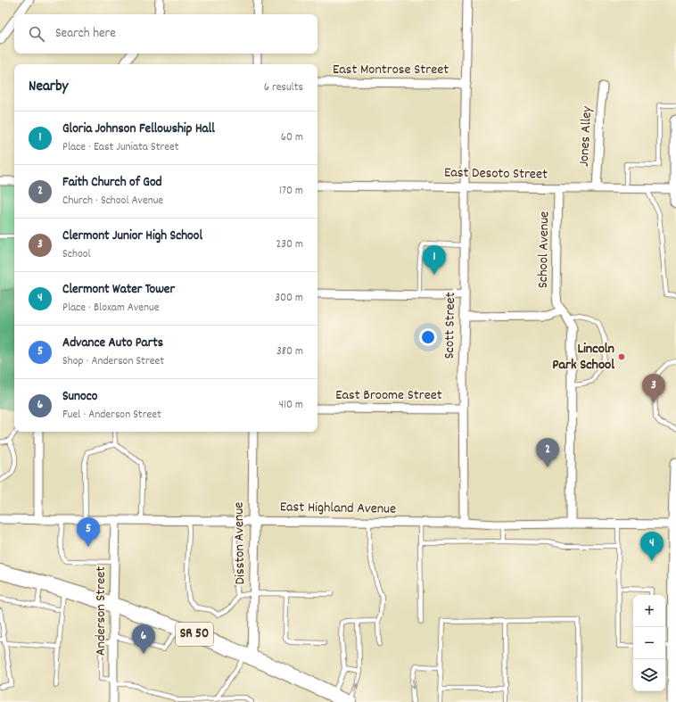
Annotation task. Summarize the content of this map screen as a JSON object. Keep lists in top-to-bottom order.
{
  "streets": {
    "highway": ["SR 50"],
    "street": [
      "East Montrose Street",
      "Jones Alley",
      "East Desoto Street",
      "School Avenue",
      "Scott Street",
      "East Broome Street",
      "East Highland Avenue",
      "Disston Avenue",
      "Anderson Street"
    ]
  },
  "crossings": [
    ["East Montrose Street", "Scott Street"],
    ["Jones Alley", "East Desoto Street"],
    ["East Desoto Street", "School Avenue"],
    ["East Desoto Street", "Scott Street"],
    ["Scott Street", "East Broome Street"],
    ["Scott Street", "East Highland Avenue"],
    ["East Highland Avenue", "Disston Avenue"],
    ["East Highland Avenue", "Anderson Street"],
    ["Disston Avenue", "SR 50"],
    ["Anderson Street", "SR 50"]
  ],
  "places": ["Lincoln Park School"],
  "page": {
    "search": "Search here",
    "heading": ["Nearby", "6 results"],
    "list": [
      {
        "mark": "1",
        "name": "Gloria Johnson Fellowship Hall",
        "note": "Place · East Juniata Street",
        "value": "60 m"
      },
      {
        "mark": "2",
        "name": "Faith Church of God",
        "note": "Church · School Avenue",
        "value": "170 m"
      },
      {
        "mark": "3",
        "name": "Clermont Junior High School",
        "note": "School",
        "value": "230 m"
      },
      {
        "mark": "4",
        "name": "Clermont Water Tower",
        "note": "Place · Bloxam Avenue",
        "value": "300 m"
      },
      {
        "mark": "5",
        "name": "Advance Auto Parts",
        "note": "Shop · Anderson Street",
        "value": "380 m"
      },
      {
        "mark": "6",
        "name": "Sunoco",
        "note": "Fuel · Anderson Street",
        "value": "410 m"
      }
    ],
    "pins": [
      "1",
      "3",
      "2",
      "5",
      "4",
      "6"
    ],
    "map_buttons": ["+", "−"]
  }
}
